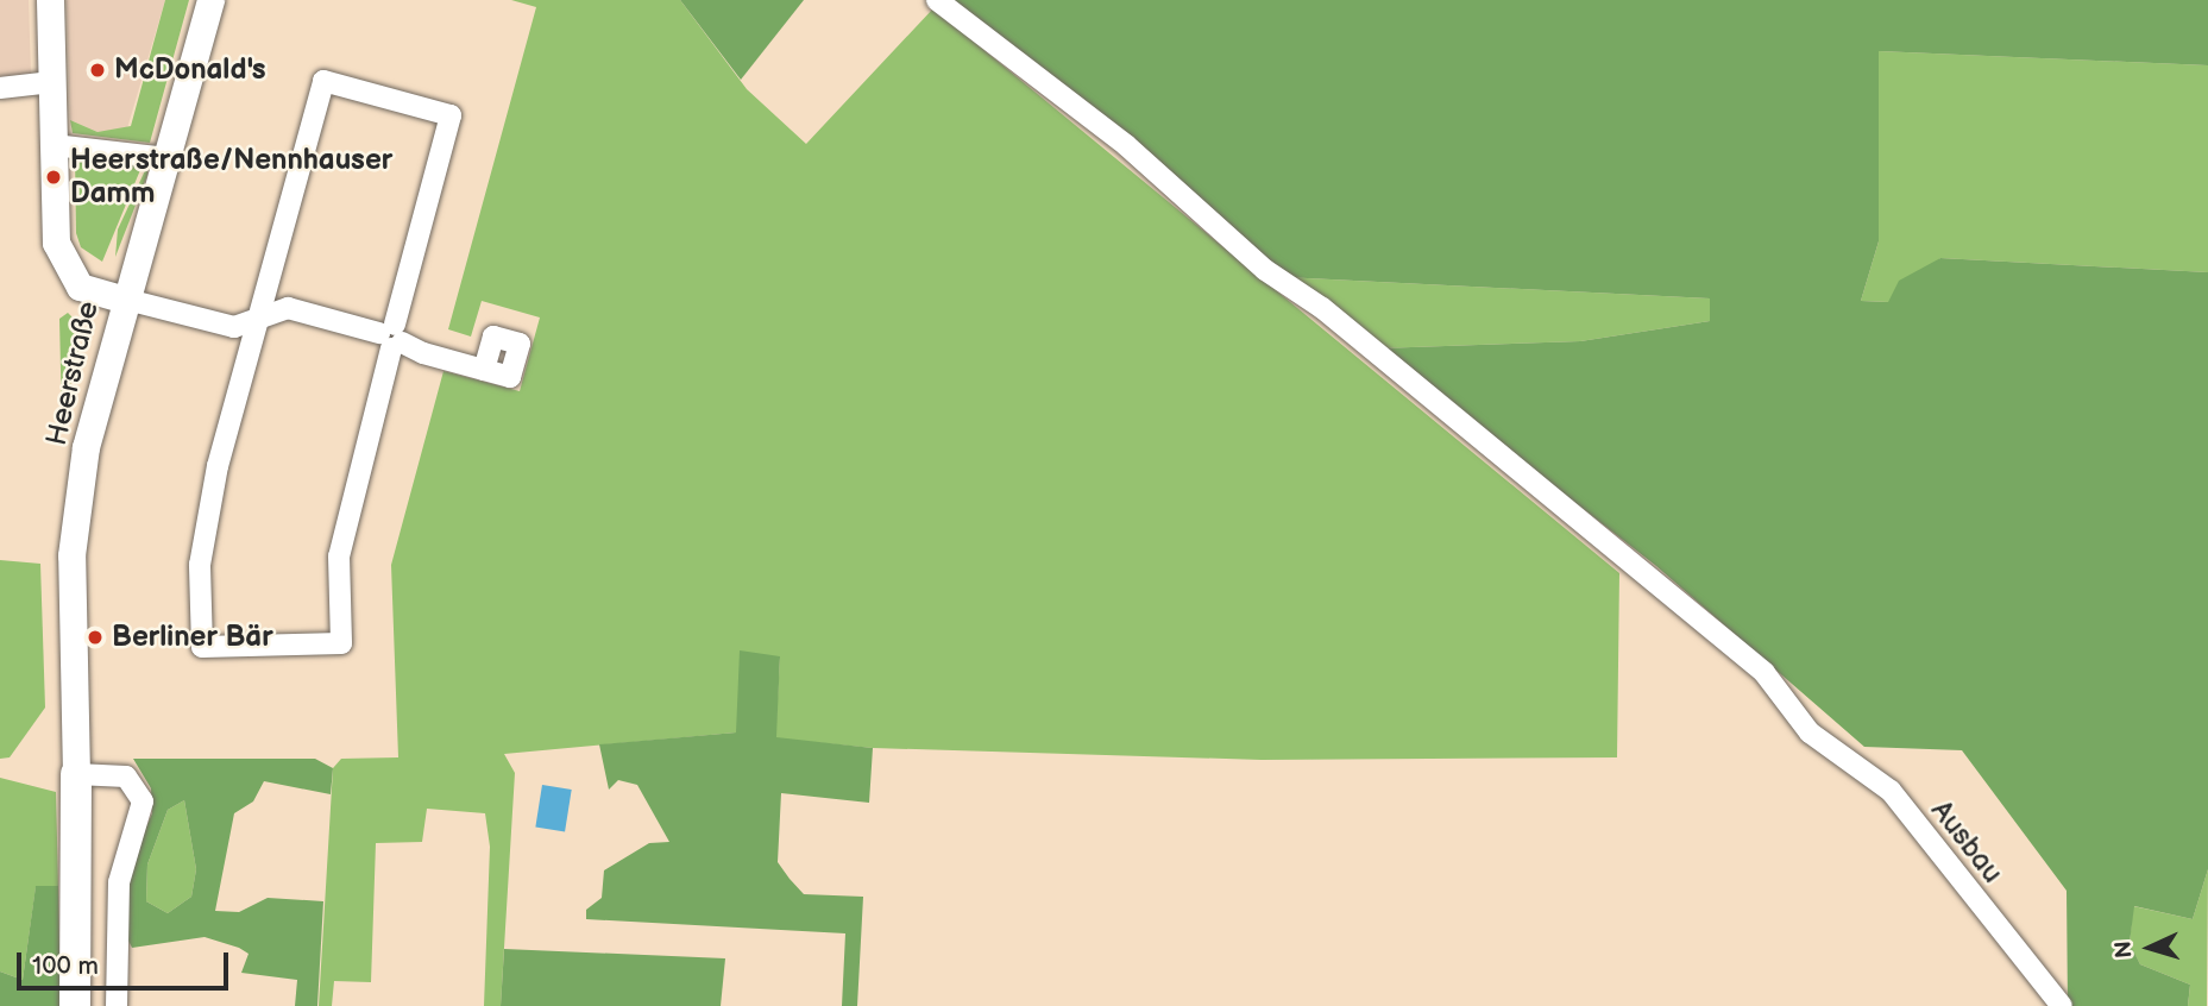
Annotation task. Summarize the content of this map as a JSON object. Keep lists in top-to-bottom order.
{
  "streets": {
    "main road": ["Heerstraße"],
    "street": ["Ausbau"]
  },
  "places": ["McDonald's", "Heerstraße/Nennhauser Damm", "Berliner Bär"],
  "scale_bar": "100 m",
  "north": "left"
}
